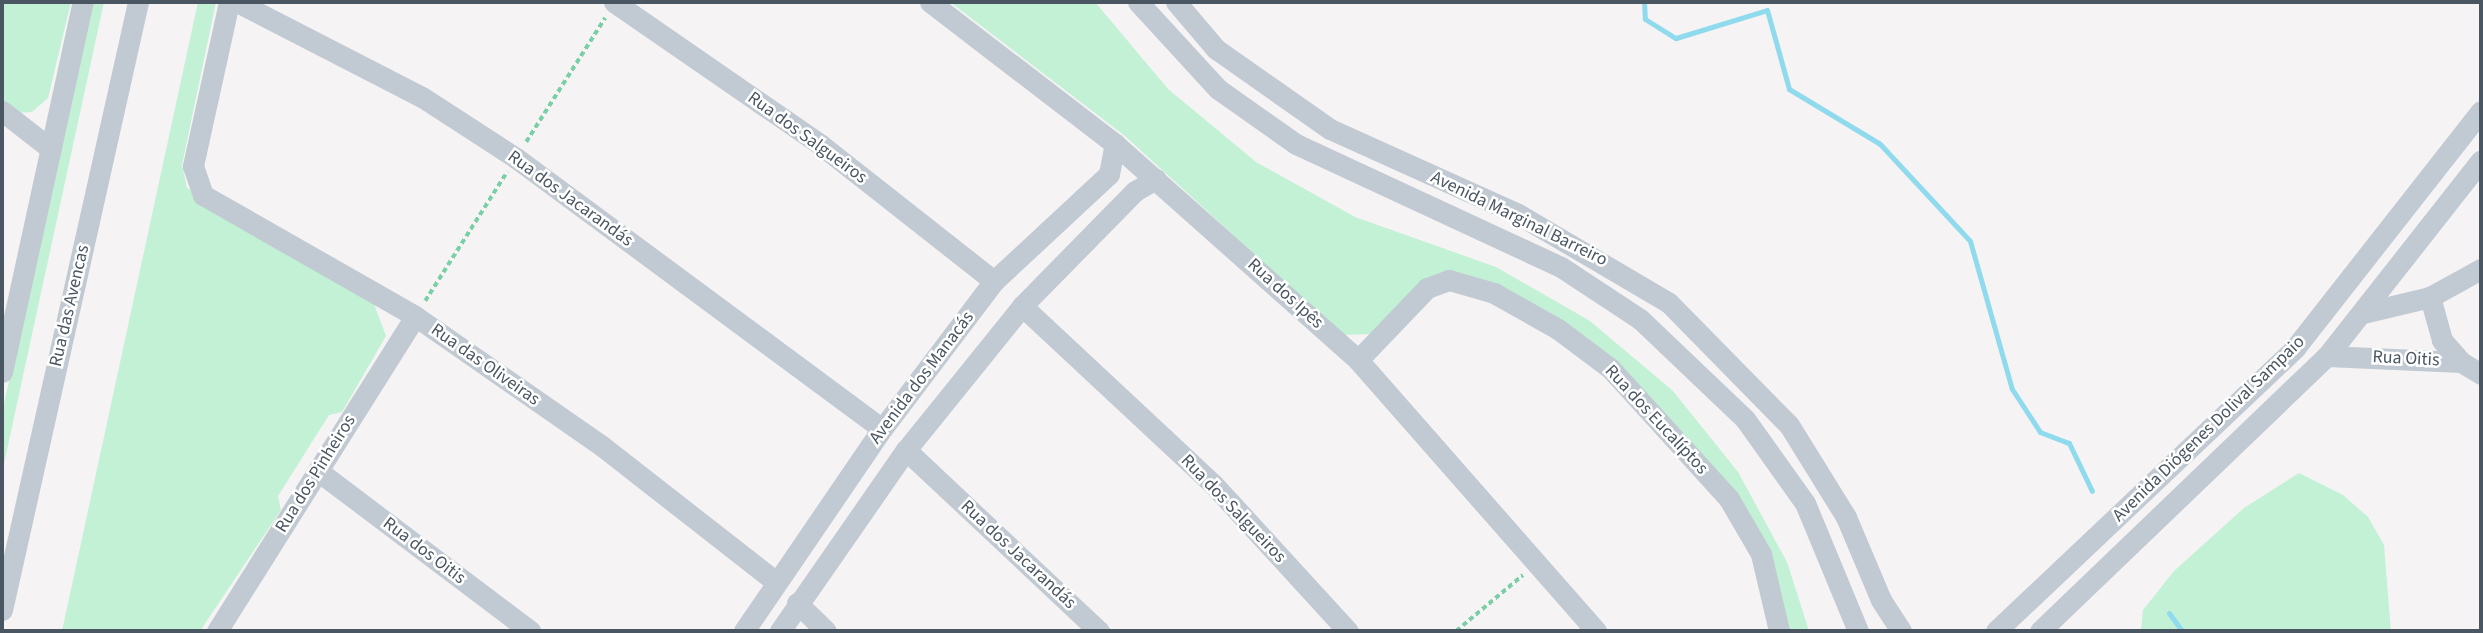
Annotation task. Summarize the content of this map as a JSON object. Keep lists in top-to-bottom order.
{
  "streets": {
    "street": [
      "Rua dos Salgueiros",
      "Rua dos Jacarandás",
      "Avenida Marginal Barreiro",
      "Rua dos Ipês",
      "Rua das Avencas",
      "Rua Oitis",
      "Rua das Oliveiras",
      "Avenida dos Manacás",
      "Rua dos Eucalíptos",
      "Avenida Diógenes Dolival Sampaio",
      "Rua dos Pinheiros",
      "Rua dos Oitis"
    ]
  },
  "crossings": [
    ["Rua dos Salgueiros", "Avenida dos Manacás"],
    ["Rua dos Jacarandás", "Avenida dos Manacás"],
    ["Rua dos Ipês", "Avenida dos Manacás"],
    ["Rua dos Ipês", "Rua dos Eucalíptos"],
    ["Rua Oitis", "Avenida Diógenes Dolival Sampaio"],
    ["Rua das Oliveiras", "Avenida dos Manacás"],
    ["Rua das Oliveiras", "Rua dos Pinheiros"],
    ["Rua dos Pinheiros", "Rua dos Oitis"]
  ]
}
